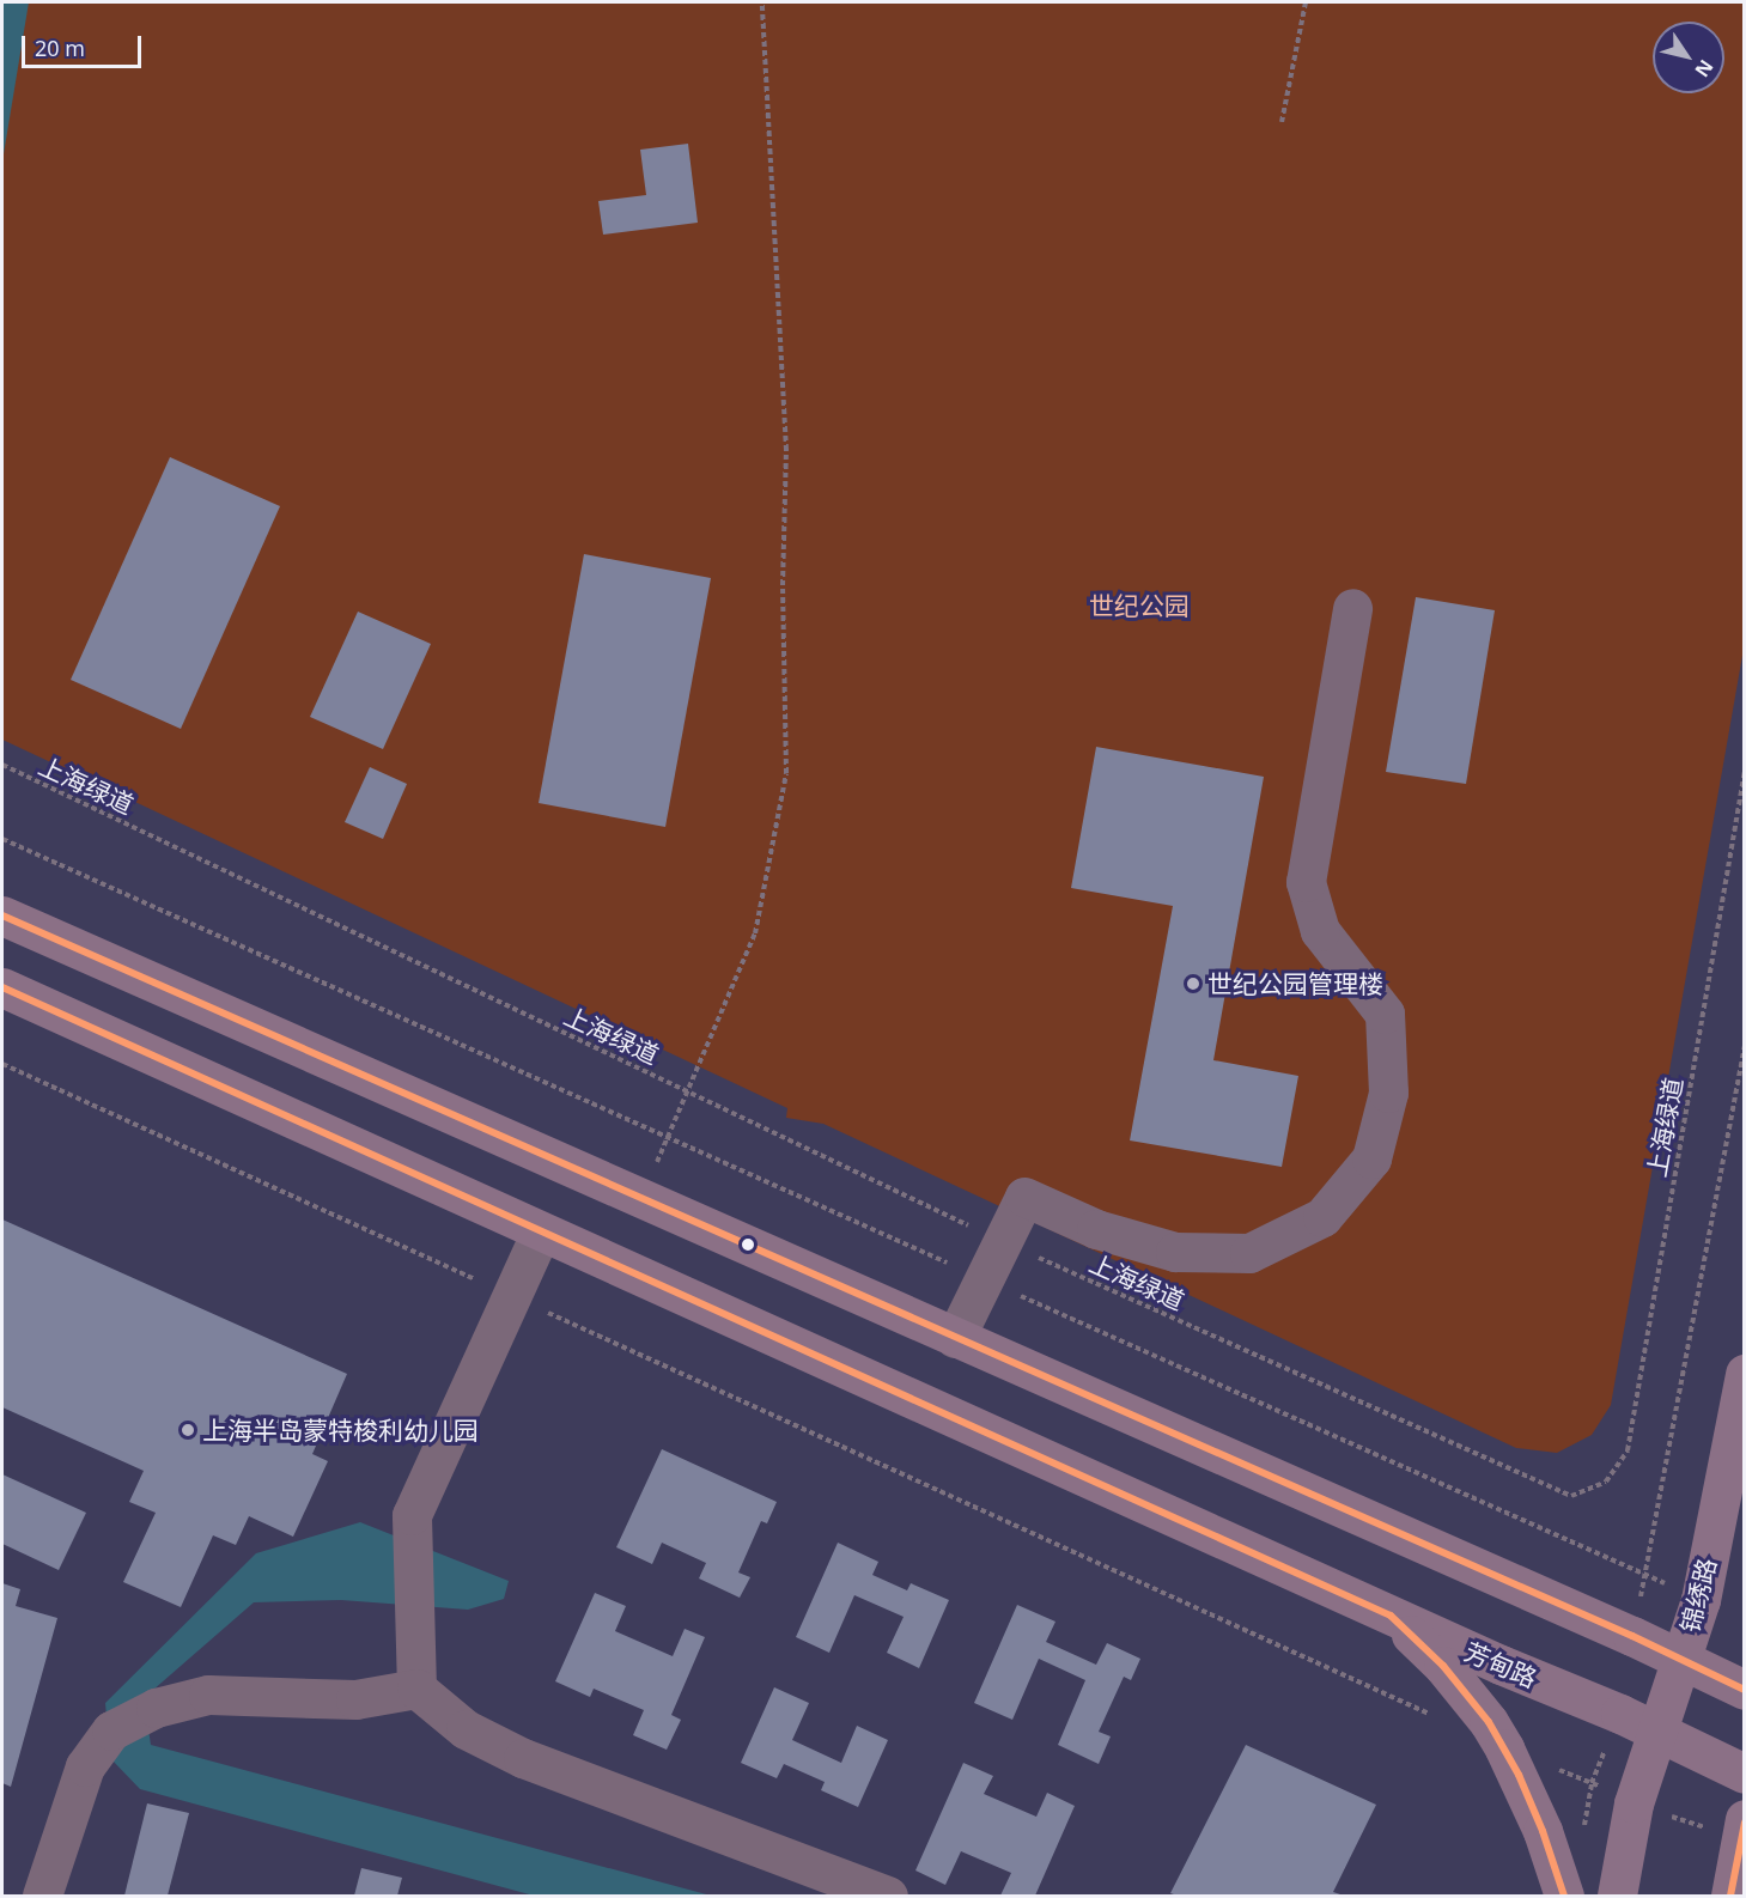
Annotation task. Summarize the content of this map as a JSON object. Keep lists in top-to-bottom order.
{
  "streets": {
    "main road": ["锦绣路", "芳甸路"],
    "path": ["上海绿道"]
  },
  "crossings": [
    ["锦绣路", "芳甸路"]
  ],
  "parks": ["世纪公园"],
  "places": ["世纪公园管理楼", "上海半岛蒙特梭利幼儿园"],
  "scale_bar": "20 m",
  "north": "bottom right"
}
